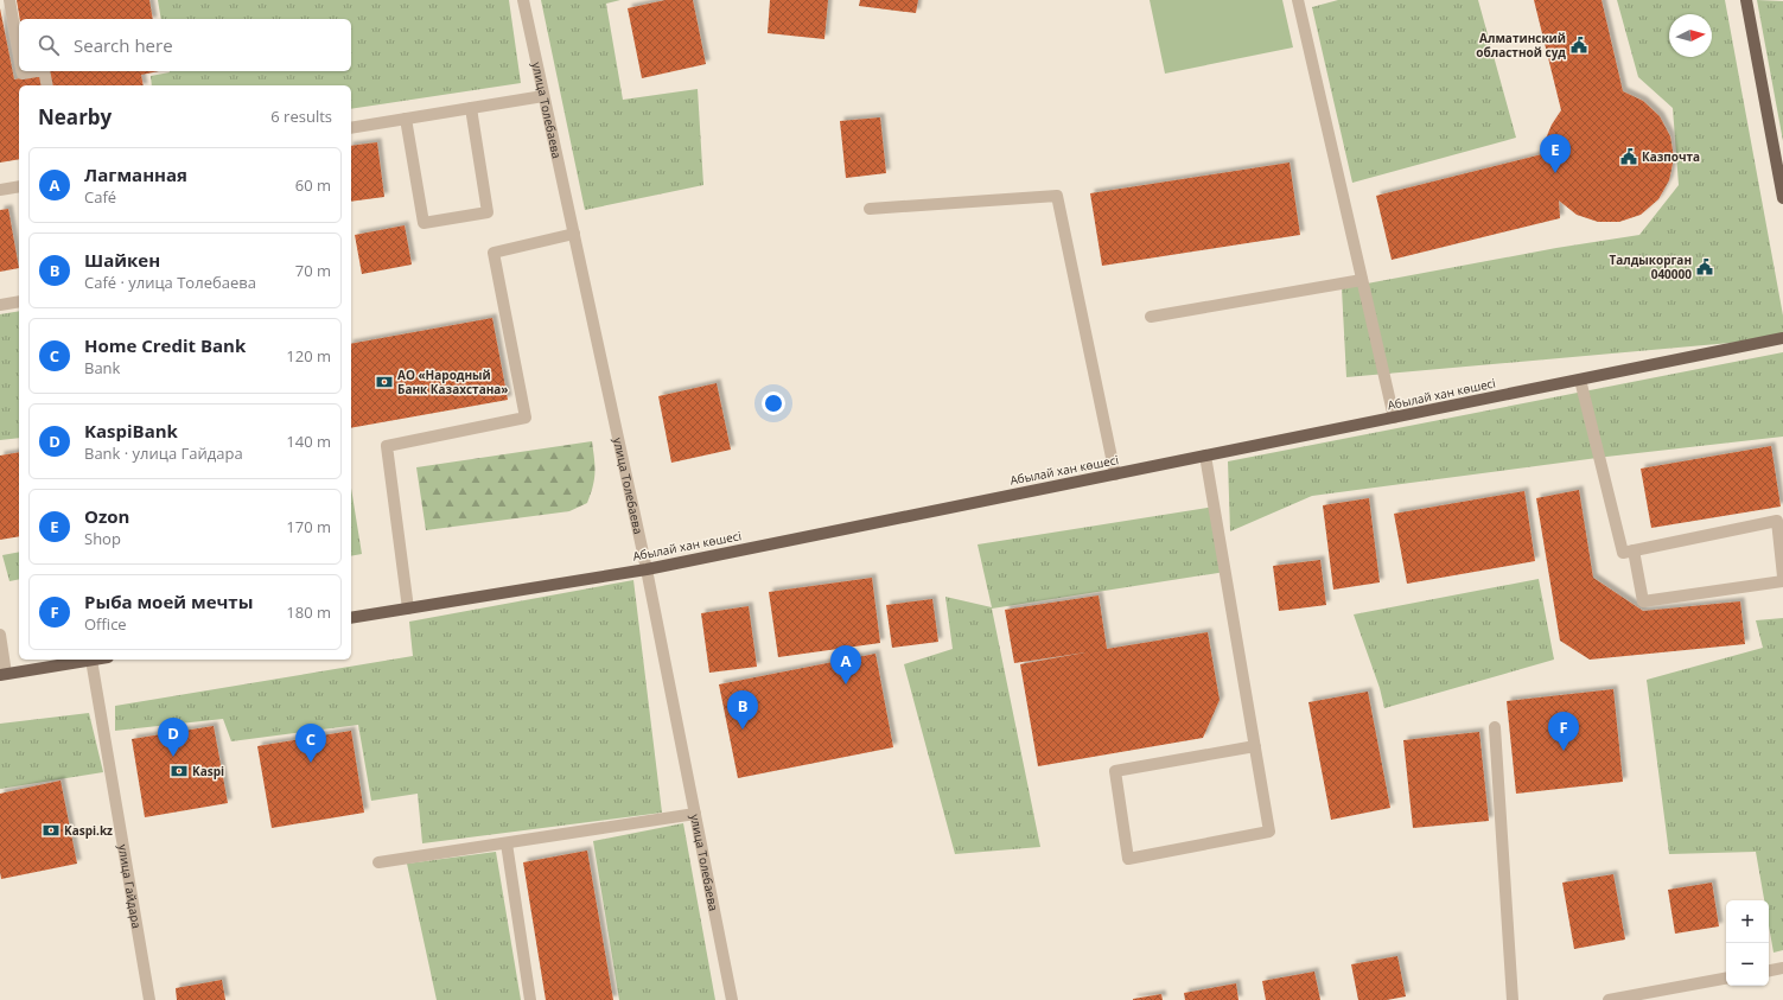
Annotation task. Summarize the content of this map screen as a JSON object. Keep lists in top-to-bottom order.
{
  "streets": {
    "main road": ["Абылай хан көшесі"],
    "street": ["улица Толебаева", "улица Гайдара"]
  },
  "crossings": [
    ["улица Толебаева", "Абылай хан көшесі"]
  ],
  "places": {
    "public building": ["Алматинский областной суд", "Казпочта", "Талдыкорган 040000"],
    "bank": ["AO «Народный Банк Казахстана»", "Kaspi", "Kaspi.kz"]
  },
  "north": "right",
  "page": {
    "search": "Search here",
    "heading": ["Nearby", "6 results"],
    "pins": [
      "E",
      "A",
      "B",
      "F",
      "D",
      "C"
    ],
    "list": [
      {
        "mark": "A",
        "name": "Лагманная",
        "note": "Café",
        "value": "60 m"
      },
      {
        "mark": "B",
        "name": "Шайкен",
        "note": "Café · улица Толебаева",
        "value": "70 m"
      },
      {
        "mark": "C",
        "name": "Home Credit Bank",
        "note": "Bank",
        "value": "120 m"
      },
      {
        "mark": "D",
        "name": "KaspiBank",
        "note": "Bank · улица Гайдара",
        "value": "140 m"
      },
      {
        "mark": "E",
        "name": "Ozon",
        "note": "Shop",
        "value": "170 m"
      },
      {
        "mark": "F",
        "name": "Рыба моей мечты",
        "note": "Office",
        "value": "180 m"
      }
    ],
    "map_buttons": ["+", "−"]
  }
}
